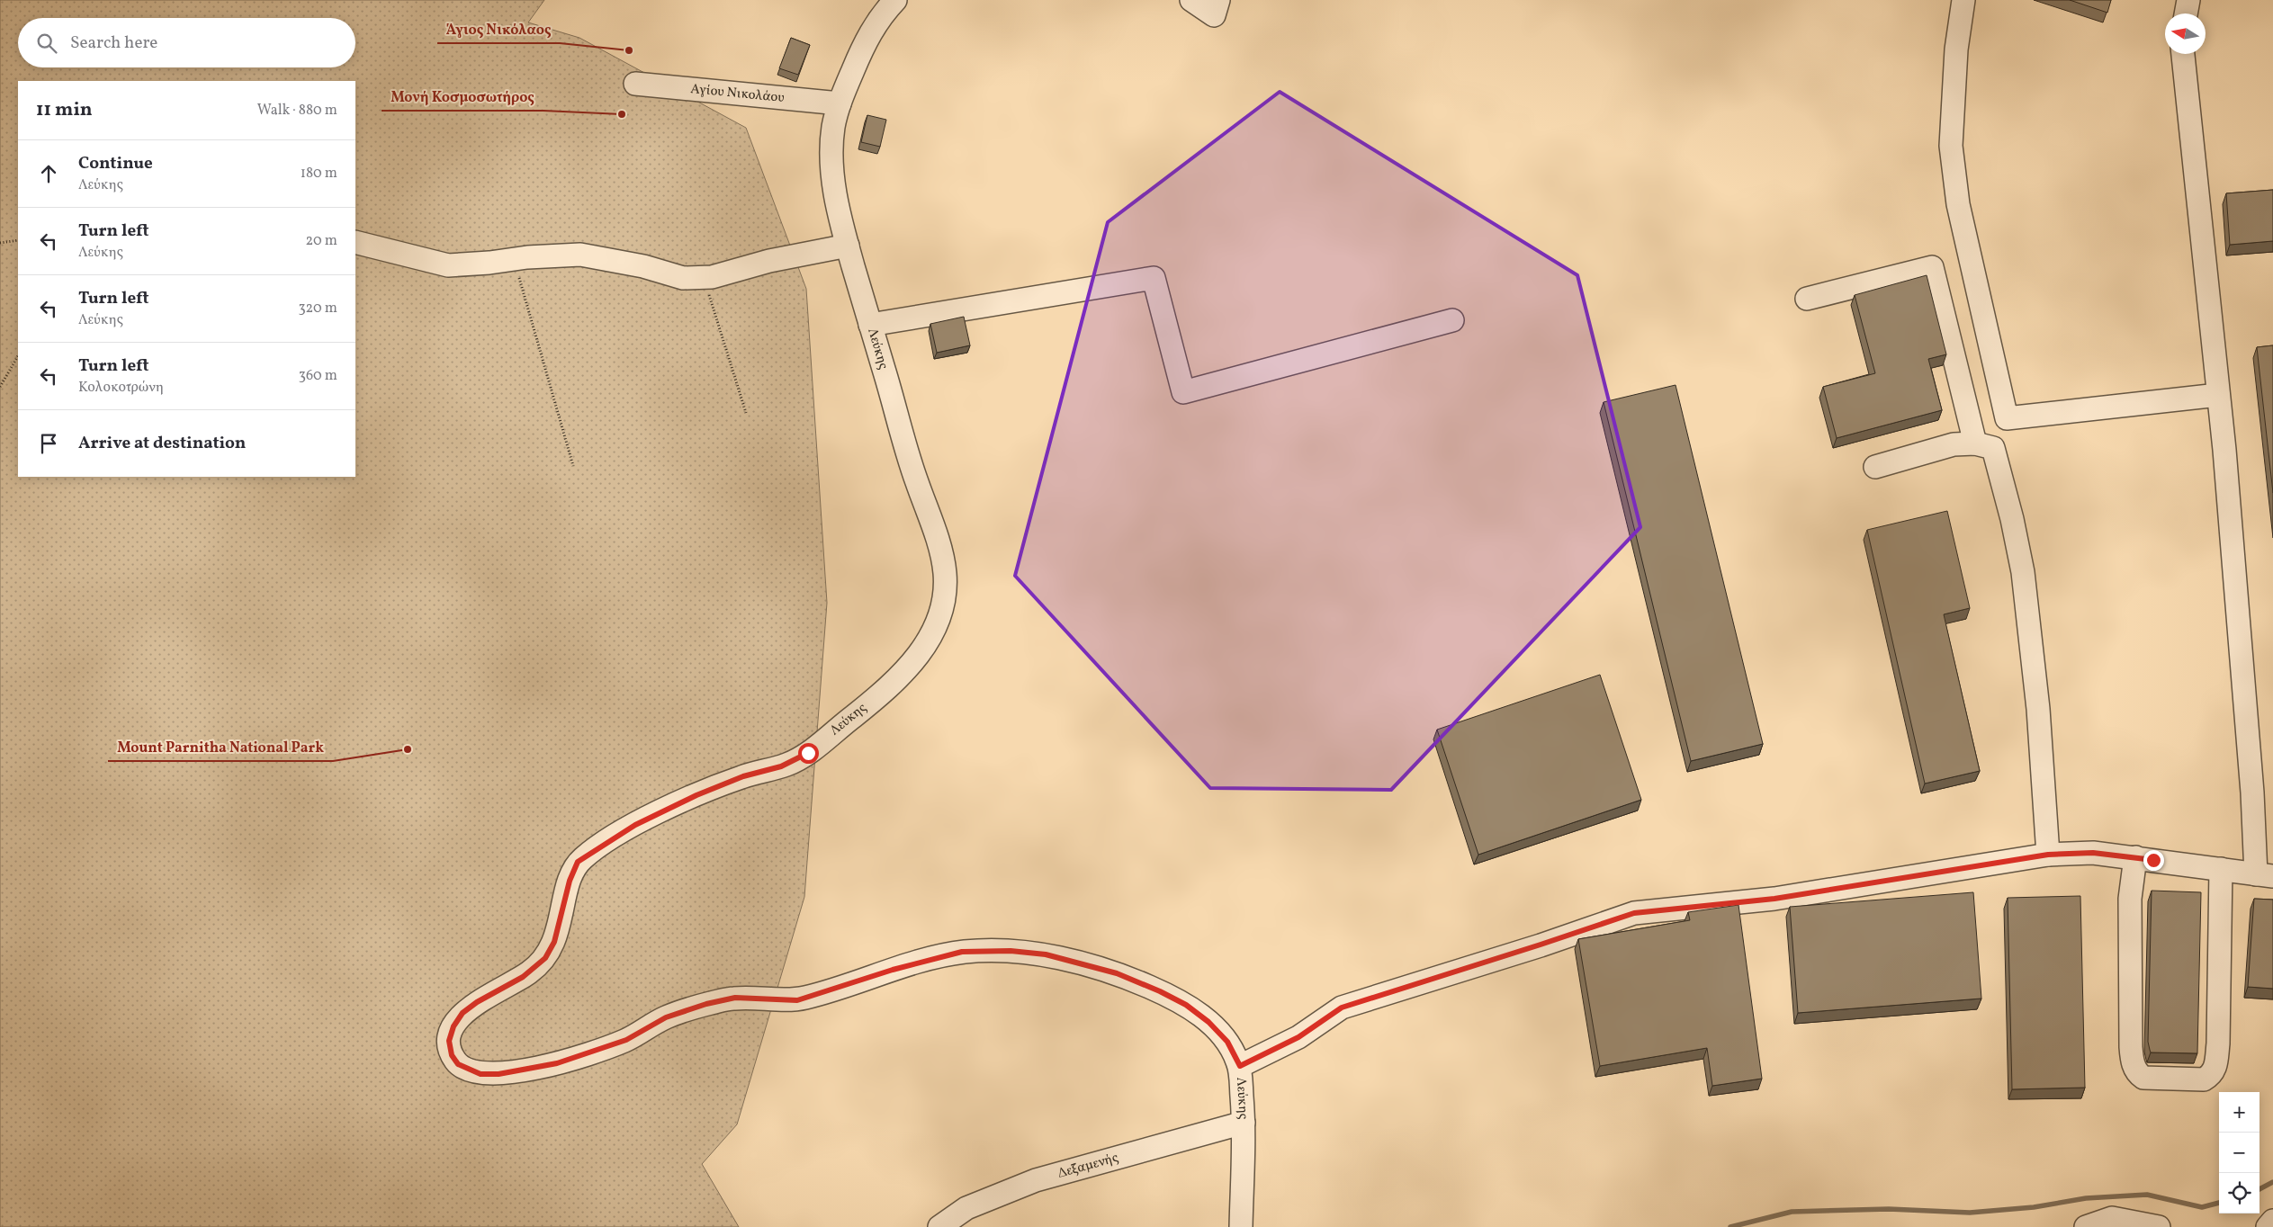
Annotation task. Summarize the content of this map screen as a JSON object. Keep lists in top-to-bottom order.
{
  "streets": {
    "street": ["Αγίου Νικολάου", "Λεύκης", "Δεξαμενής"]
  },
  "crossings": [
    ["Αγίου Νικολάου", "Λεύκης"],
    ["Λεύκης", "Δεξαμενής"]
  ],
  "places": ["Άγιος Νικόλαος", "Μονή Κοσμοσωτήρος", "Mount Parnitha National Park"],
  "north": "left",
  "page": {
    "search": "Search here",
    "heading": ["11 min", "Walk · 880 m"],
    "list": [
      ["Continue", "Λεύκης", "180 m"],
      ["Turn left", "Λεύκης", "20 m"],
      ["Turn left", "Λεύκης", "320 m"],
      ["Turn left", "Κολοκοτρώνη", "360 m"],
      "Arrive at destination"
    ],
    "map_buttons": ["+", "−"]
  }
}
